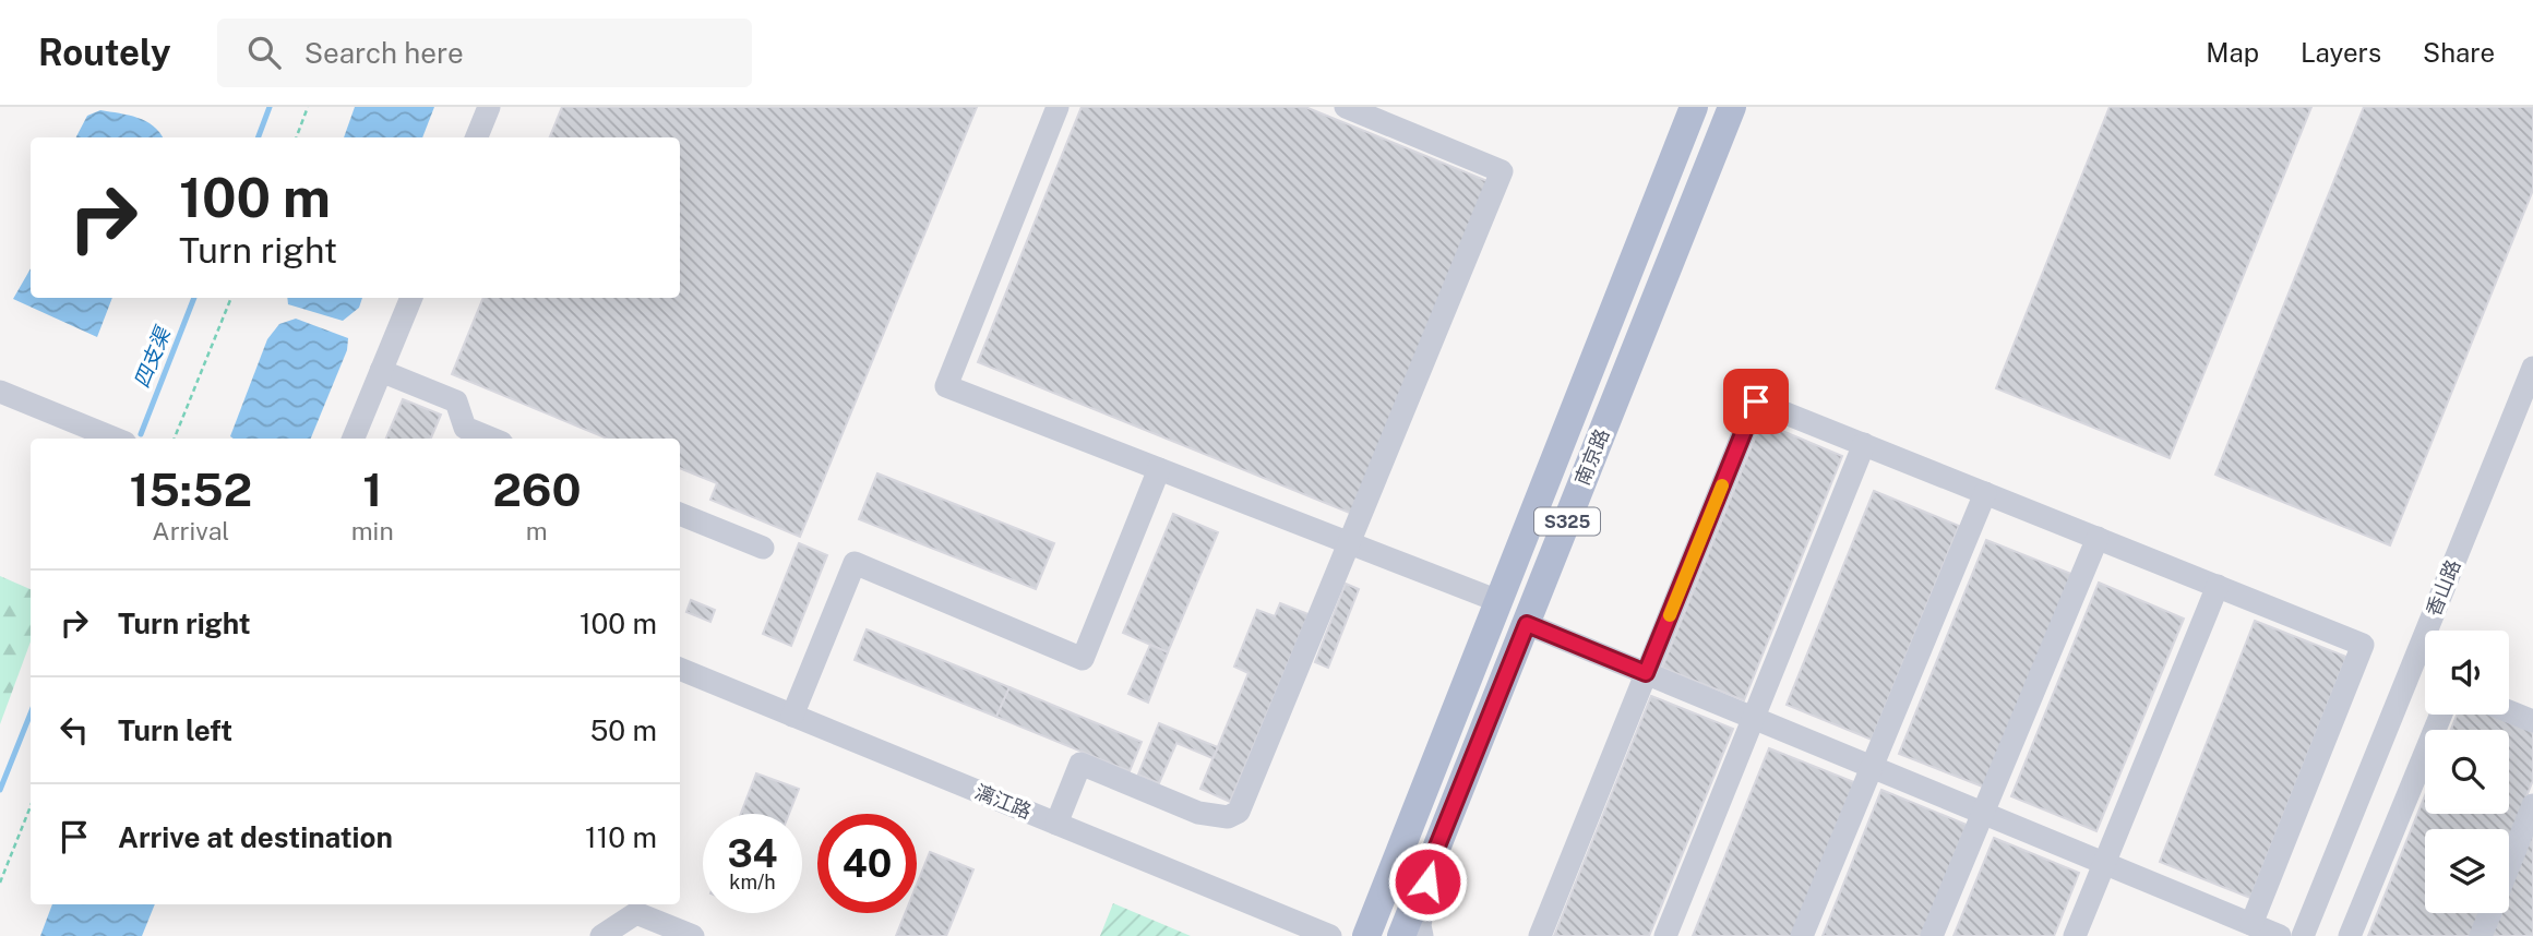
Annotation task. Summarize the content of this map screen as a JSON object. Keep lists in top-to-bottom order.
{
  "streets": {
    "main road": ["南京路", "S325"],
    "street": ["香山路", "漓江路"]
  },
  "water": ["四支渠"],
  "page": {
    "header": "Routely",
    "search": "Search here",
    "nav": ["Map", "Layers", "Share"],
    "turn": ["100 m", "Turn right"],
    "eta": [
      "15:52",
      "Arrival",
      "1",
      "min",
      "260",
      "m"
    ],
    "list": [
      {
        "name": "Turn right",
        "value": "100 m"
      },
      {
        "name": "Turn left",
        "value": "50 m"
      },
      {
        "name": "Arrive at destination",
        "value": "110 m"
      }
    ],
    "speed": "34 km/h",
    "limit": "40"
  }
}
